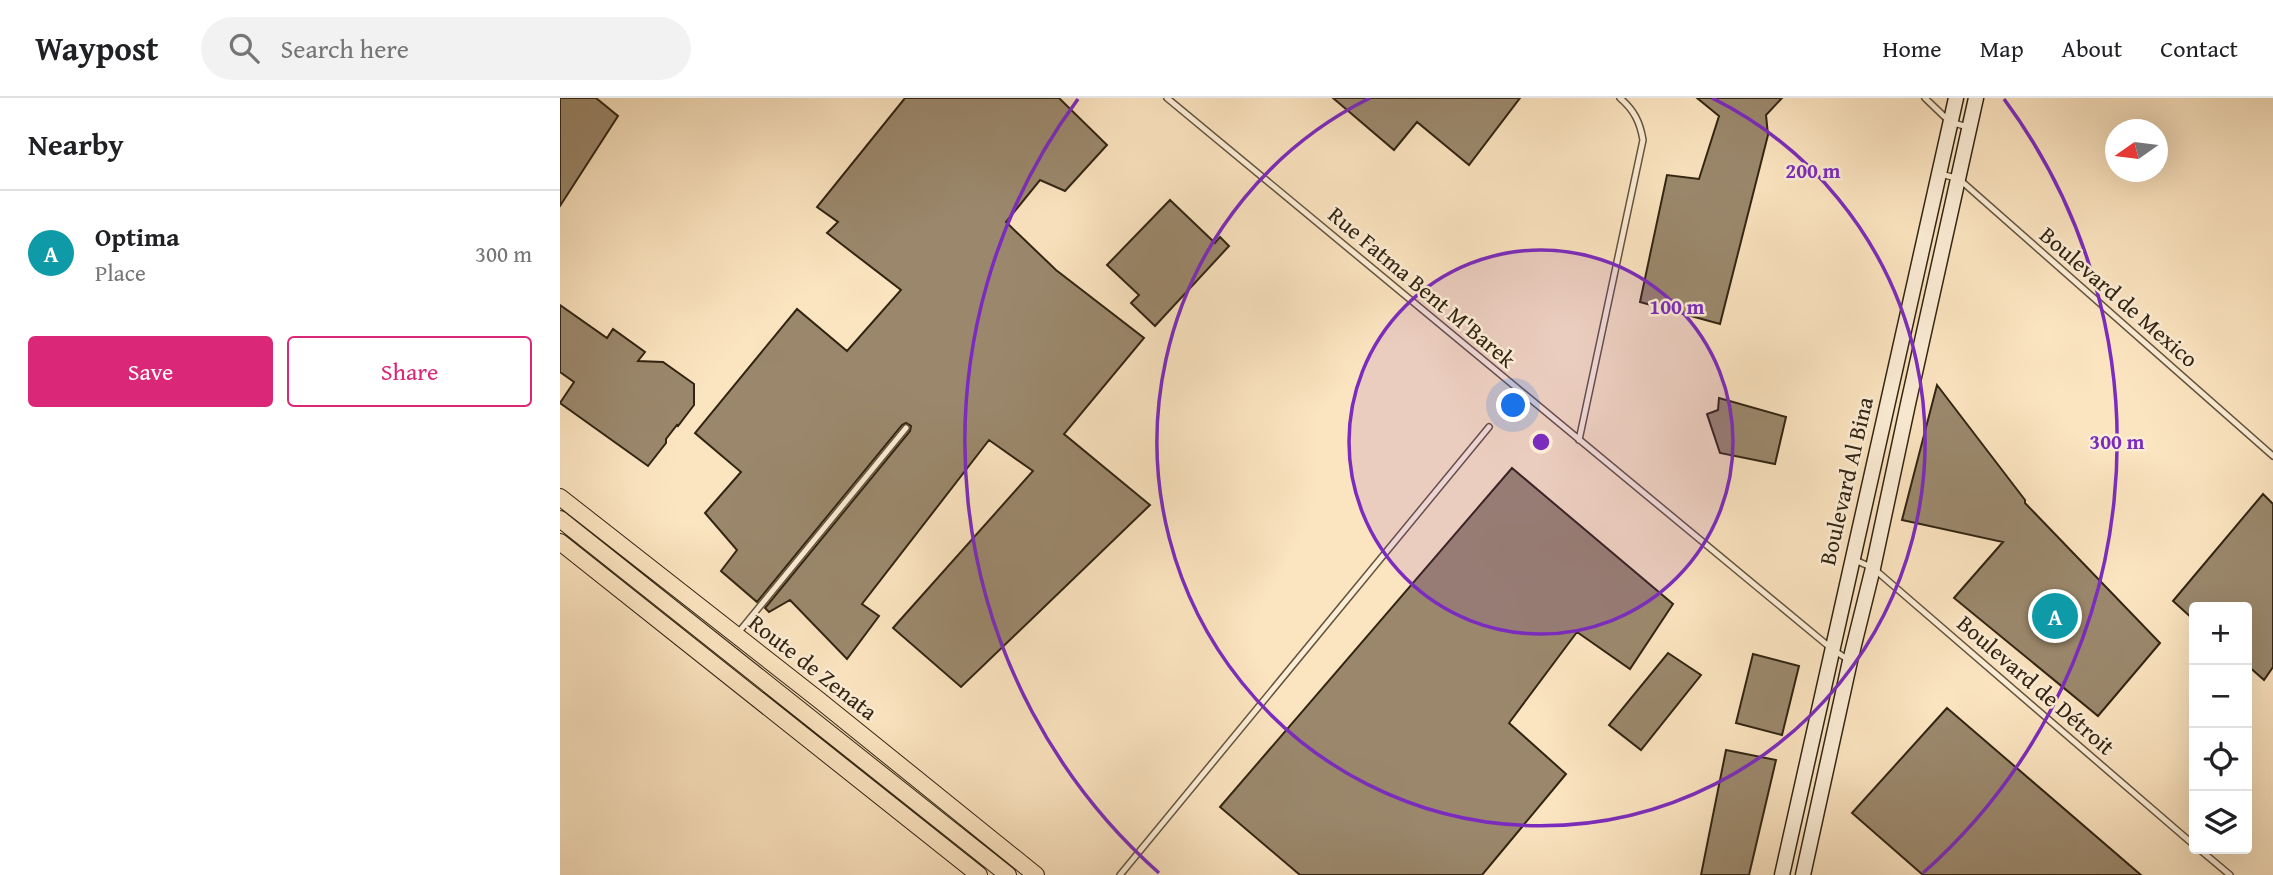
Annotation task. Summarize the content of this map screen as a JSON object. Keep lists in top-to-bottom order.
{
  "streets": {
    "main road": ["Boulevard Al Bina", "Route de Zenata"],
    "lane": ["Rue Fatma Bent M'Barek", "Boulevard de Mexico", "Boulevard de Détroit"]
  },
  "crossings": [
    ["Rue Fatma Bent M'Barek", "Boulevard Al Bina"],
    ["Boulevard de Mexico", "Boulevard Al Bina"],
    ["Boulevard Al Bina", "Boulevard de Détroit"]
  ],
  "north": "left",
  "page": {
    "header": "Waypost",
    "search": "Search here",
    "nav": [
      "Home",
      "Map",
      "About",
      "Contact"
    ],
    "heading": "Nearby",
    "list": [
      {
        "mark": "A",
        "name": "Optima",
        "note": "Place",
        "value": "300 m"
      }
    ],
    "buttons": ["Save", "Share"],
    "pins": "A",
    "map_buttons": ["+", "−"]
  },
  "rings": ["200 m", "100 m", "300 m"]
}
